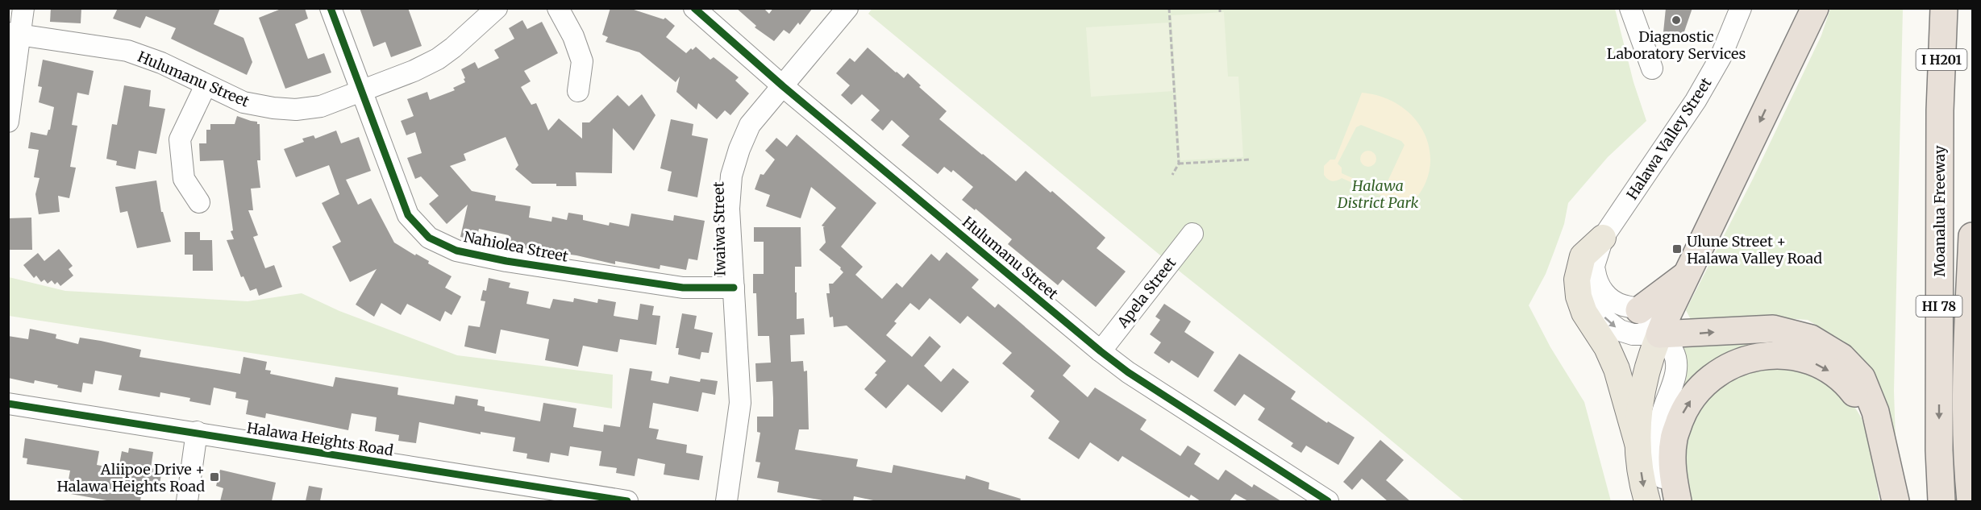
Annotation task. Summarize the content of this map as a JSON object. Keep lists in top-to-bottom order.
{
  "streets": {
    "highway": ["I H201", "Moanalua Freeway", "HI 78"],
    "street": [
      "Hulumanu Street",
      "Halawa Valley Street",
      "Iwaiwa Street",
      "Nahiolea Street",
      "Apela Street",
      "Halawa Heights Road"
    ]
  },
  "crossings": [
    ["Hulumanu Street", "Iwaiwa Street"],
    ["Hulumanu Street", "Nahiolea Street"],
    ["Hulumanu Street", "Apela Street"],
    ["Iwaiwa Street", "Nahiolea Street"]
  ],
  "parks": ["Halawa District Park"],
  "places": {
    "other": ["Diagnostic Laboratory Services"],
    "transit": ["Ulune Street + Halawa Valley Road", "Aliipoe Drive + Halawa Heights Road"]
  }
}
